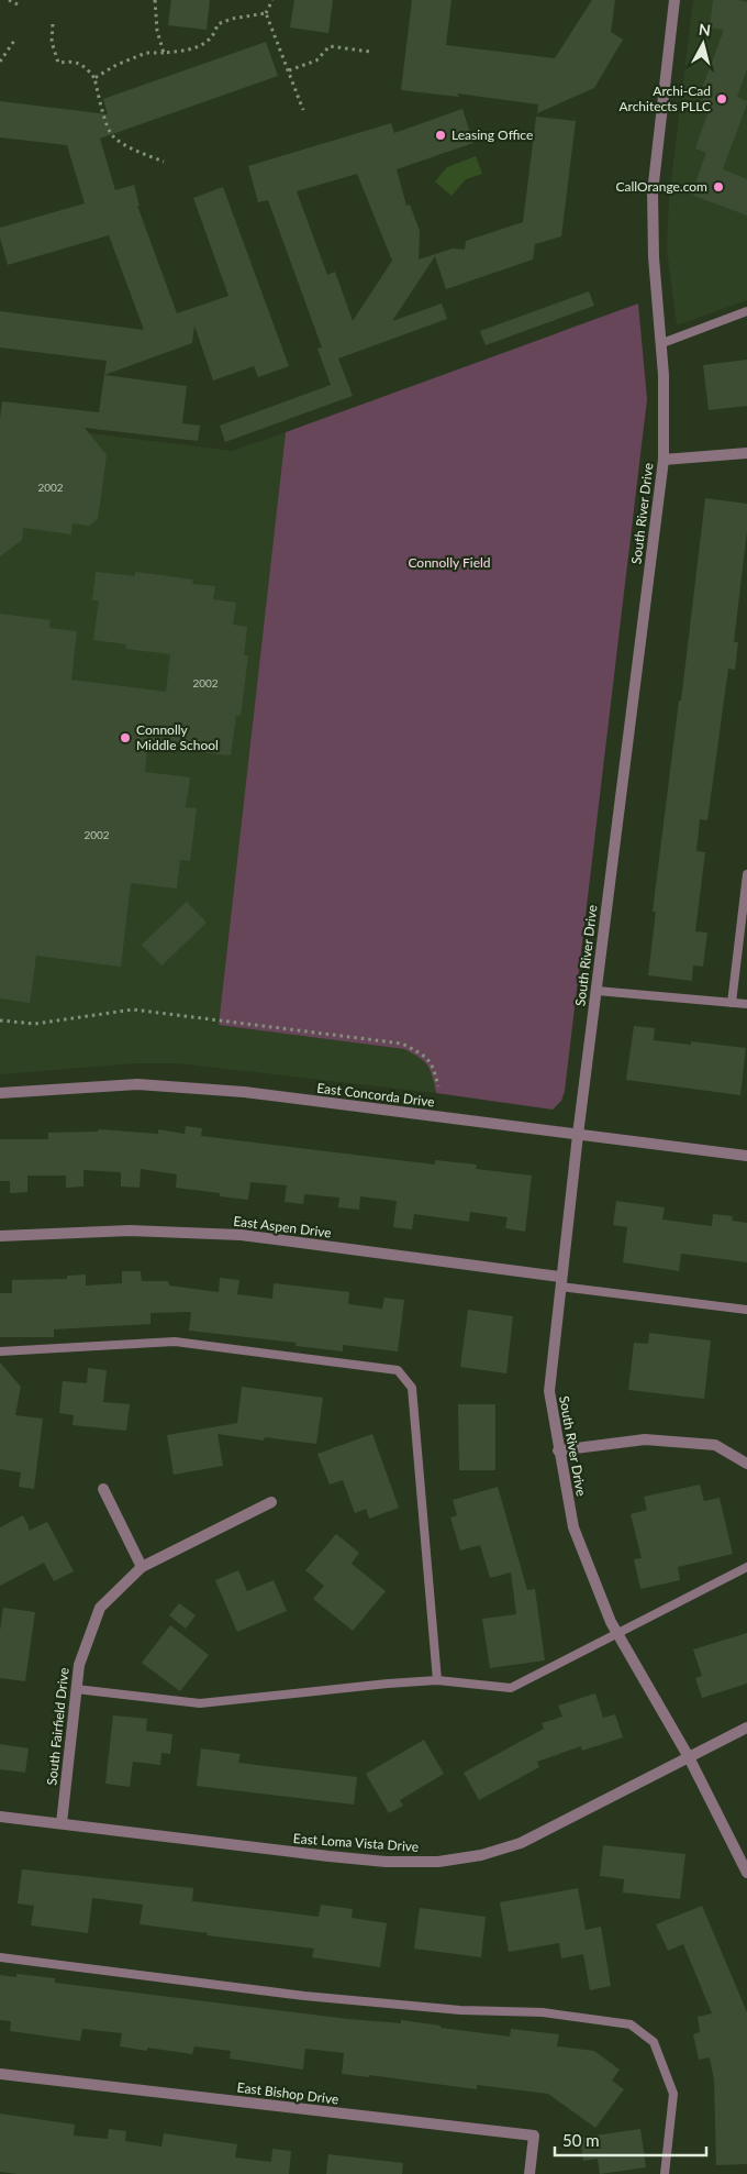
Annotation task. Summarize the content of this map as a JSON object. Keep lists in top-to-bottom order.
{
  "streets": {
    "street": [
      "South River Drive",
      "East Concorda Drive",
      "East Aspen Drive",
      "South Fairfield Drive",
      "East Loma Vista Drive",
      "East Bishop Drive"
    ]
  },
  "crossings": [
    ["South River Drive", "East Concorda Drive"],
    ["South River Drive", "East Aspen Drive"],
    ["South River Drive", "East Loma Vista Drive"],
    ["South Fairfield Drive", "East Loma Vista Drive"]
  ],
  "parks": ["Connolly Field"],
  "places": [
    "Archi-Cad Architects PLLC",
    "Leasing Office",
    "CallOrange.com",
    "Connolly Middle School"
  ],
  "house_numbers": ["2002", "2002", "2002"],
  "scale_bar": "50 m",
  "north": "top"
}
